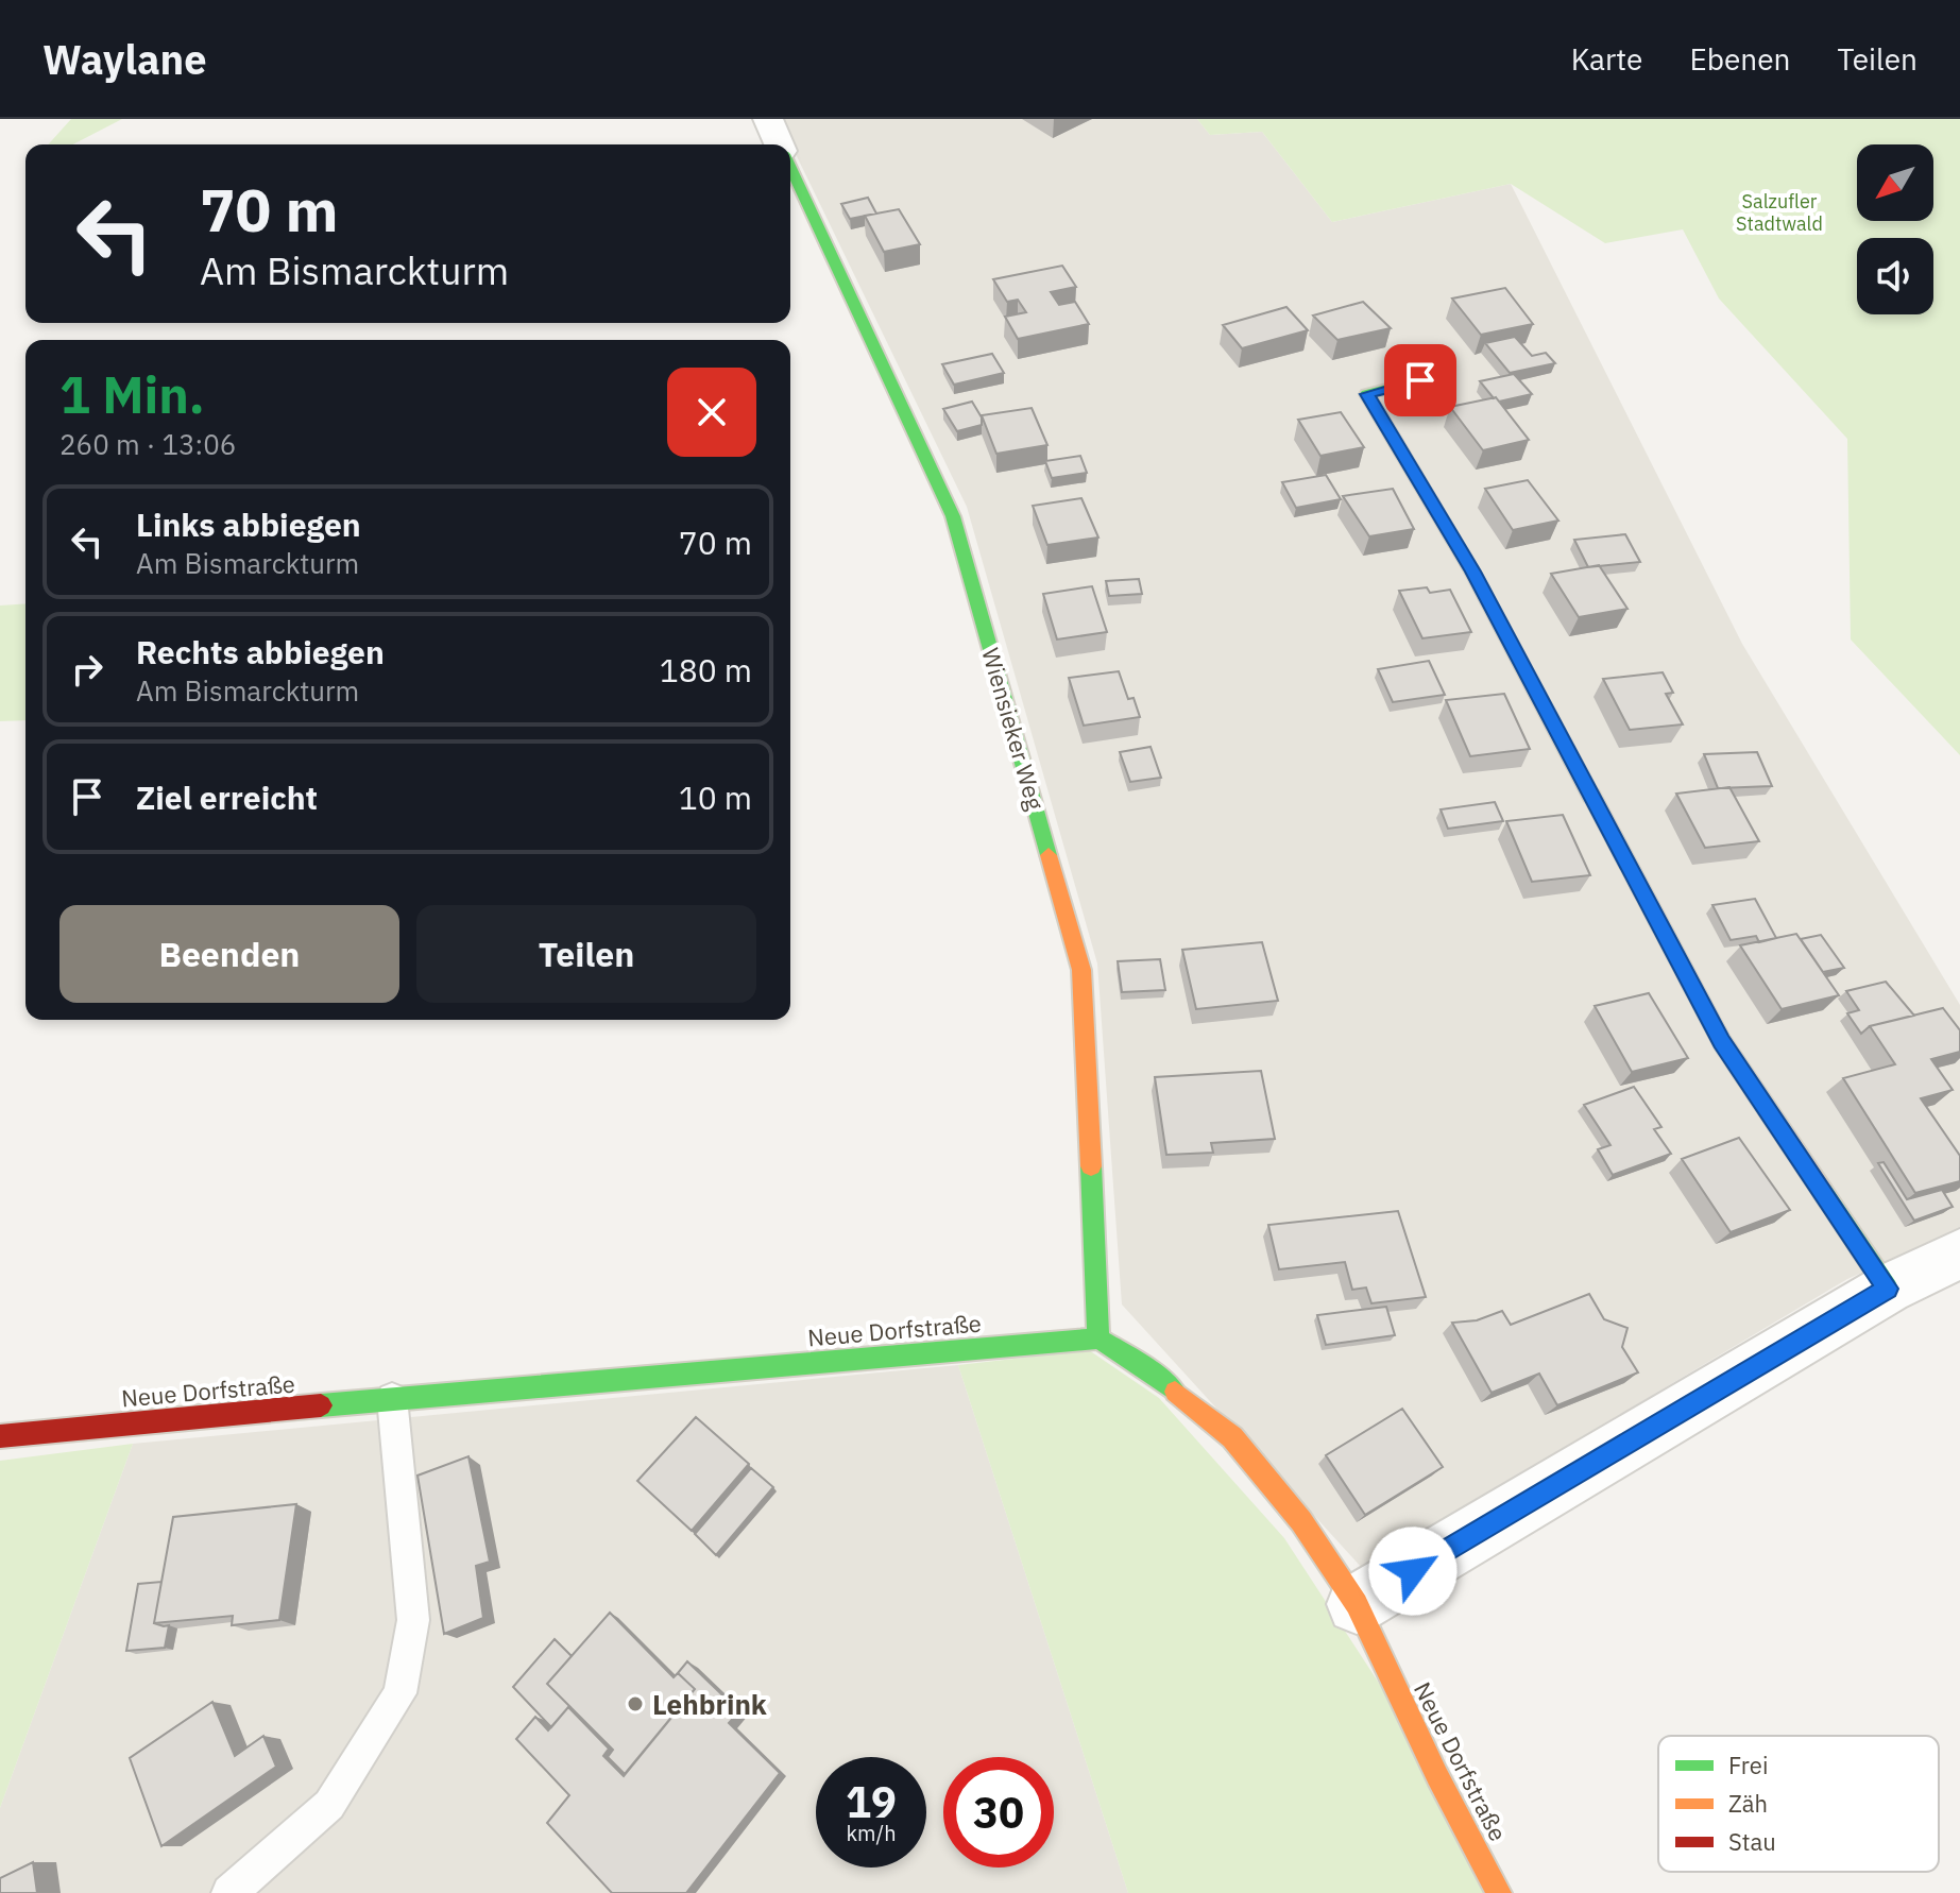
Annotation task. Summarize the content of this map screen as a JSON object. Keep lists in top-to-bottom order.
{
  "streets": {
    "street": ["Wiensieker Weg", "Neue Dorfstraße"]
  },
  "crossings": [
    ["Wiensieker Weg", "Neue Dorfstraße"]
  ],
  "parks": ["Salzufler Stadtwald"],
  "places": ["Lehbrink"],
  "legend": ["Frei", "Zäh", "Stau"],
  "north": "bottom left",
  "page": {
    "header": "Waylane",
    "nav": ["Karte", "Ebenen", "Teilen"],
    "turn": ["70 m", "Am Bismarckturm"],
    "heading": ["1 Min.", "260 m · 13:06"],
    "list": [
      {
        "name": "Links abbiegen",
        "note": "Am Bismarckturm",
        "value": "70 m"
      },
      {
        "name": "Rechts abbiegen",
        "note": "Am Bismarckturm",
        "value": "180 m"
      },
      {
        "name": "Ziel erreicht",
        "value": "10 m"
      }
    ],
    "buttons": ["Beenden", "Teilen"],
    "speed": "19 km/h",
    "limit": "30"
  }
}
